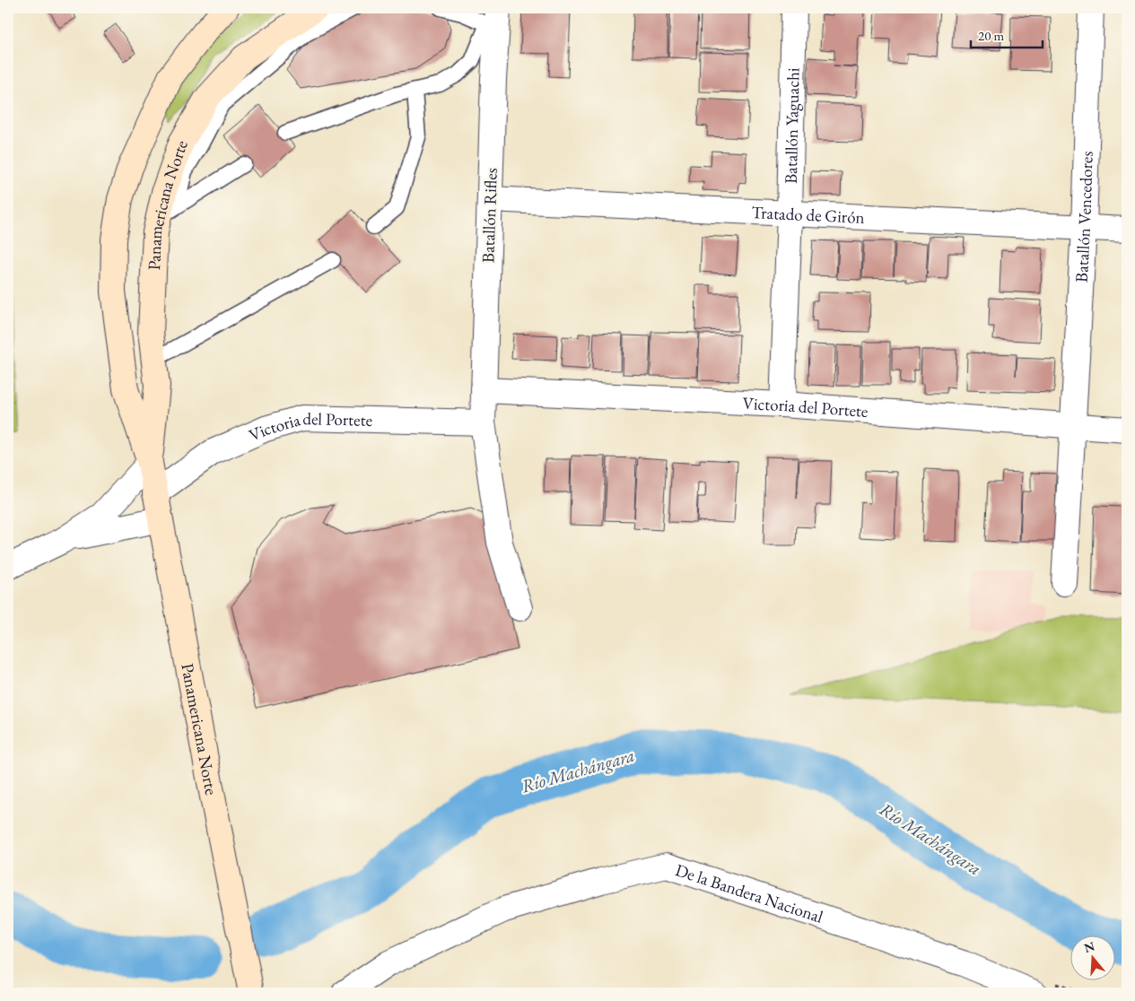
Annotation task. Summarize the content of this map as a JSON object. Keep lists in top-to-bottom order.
{
  "streets": {
    "main road": ["Panamericana Norte"],
    "street": [
      "Batallón Yaguachi",
      "Tratado de Girón",
      "Batallón Rifles",
      "Batallón Vencedores",
      "Victoria del Portete",
      "De la Bandera Nacional"
    ]
  },
  "crossings": [
    ["Batallón Yaguachi", "Tratado de Girón"],
    ["Batallón Yaguachi", "Victoria del Portete"],
    ["Panamericana Norte", "Victoria del Portete"],
    ["Tratado de Girón", "Batallón Rifles"],
    ["Tratado de Girón", "Batallón Vencedores"],
    ["Batallón Rifles", "Victoria del Portete"],
    ["Batallón Vencedores", "Victoria del Portete"]
  ],
  "water": ["Río Machángara"],
  "scale_bar": "20 m",
  "north": "top"
}
